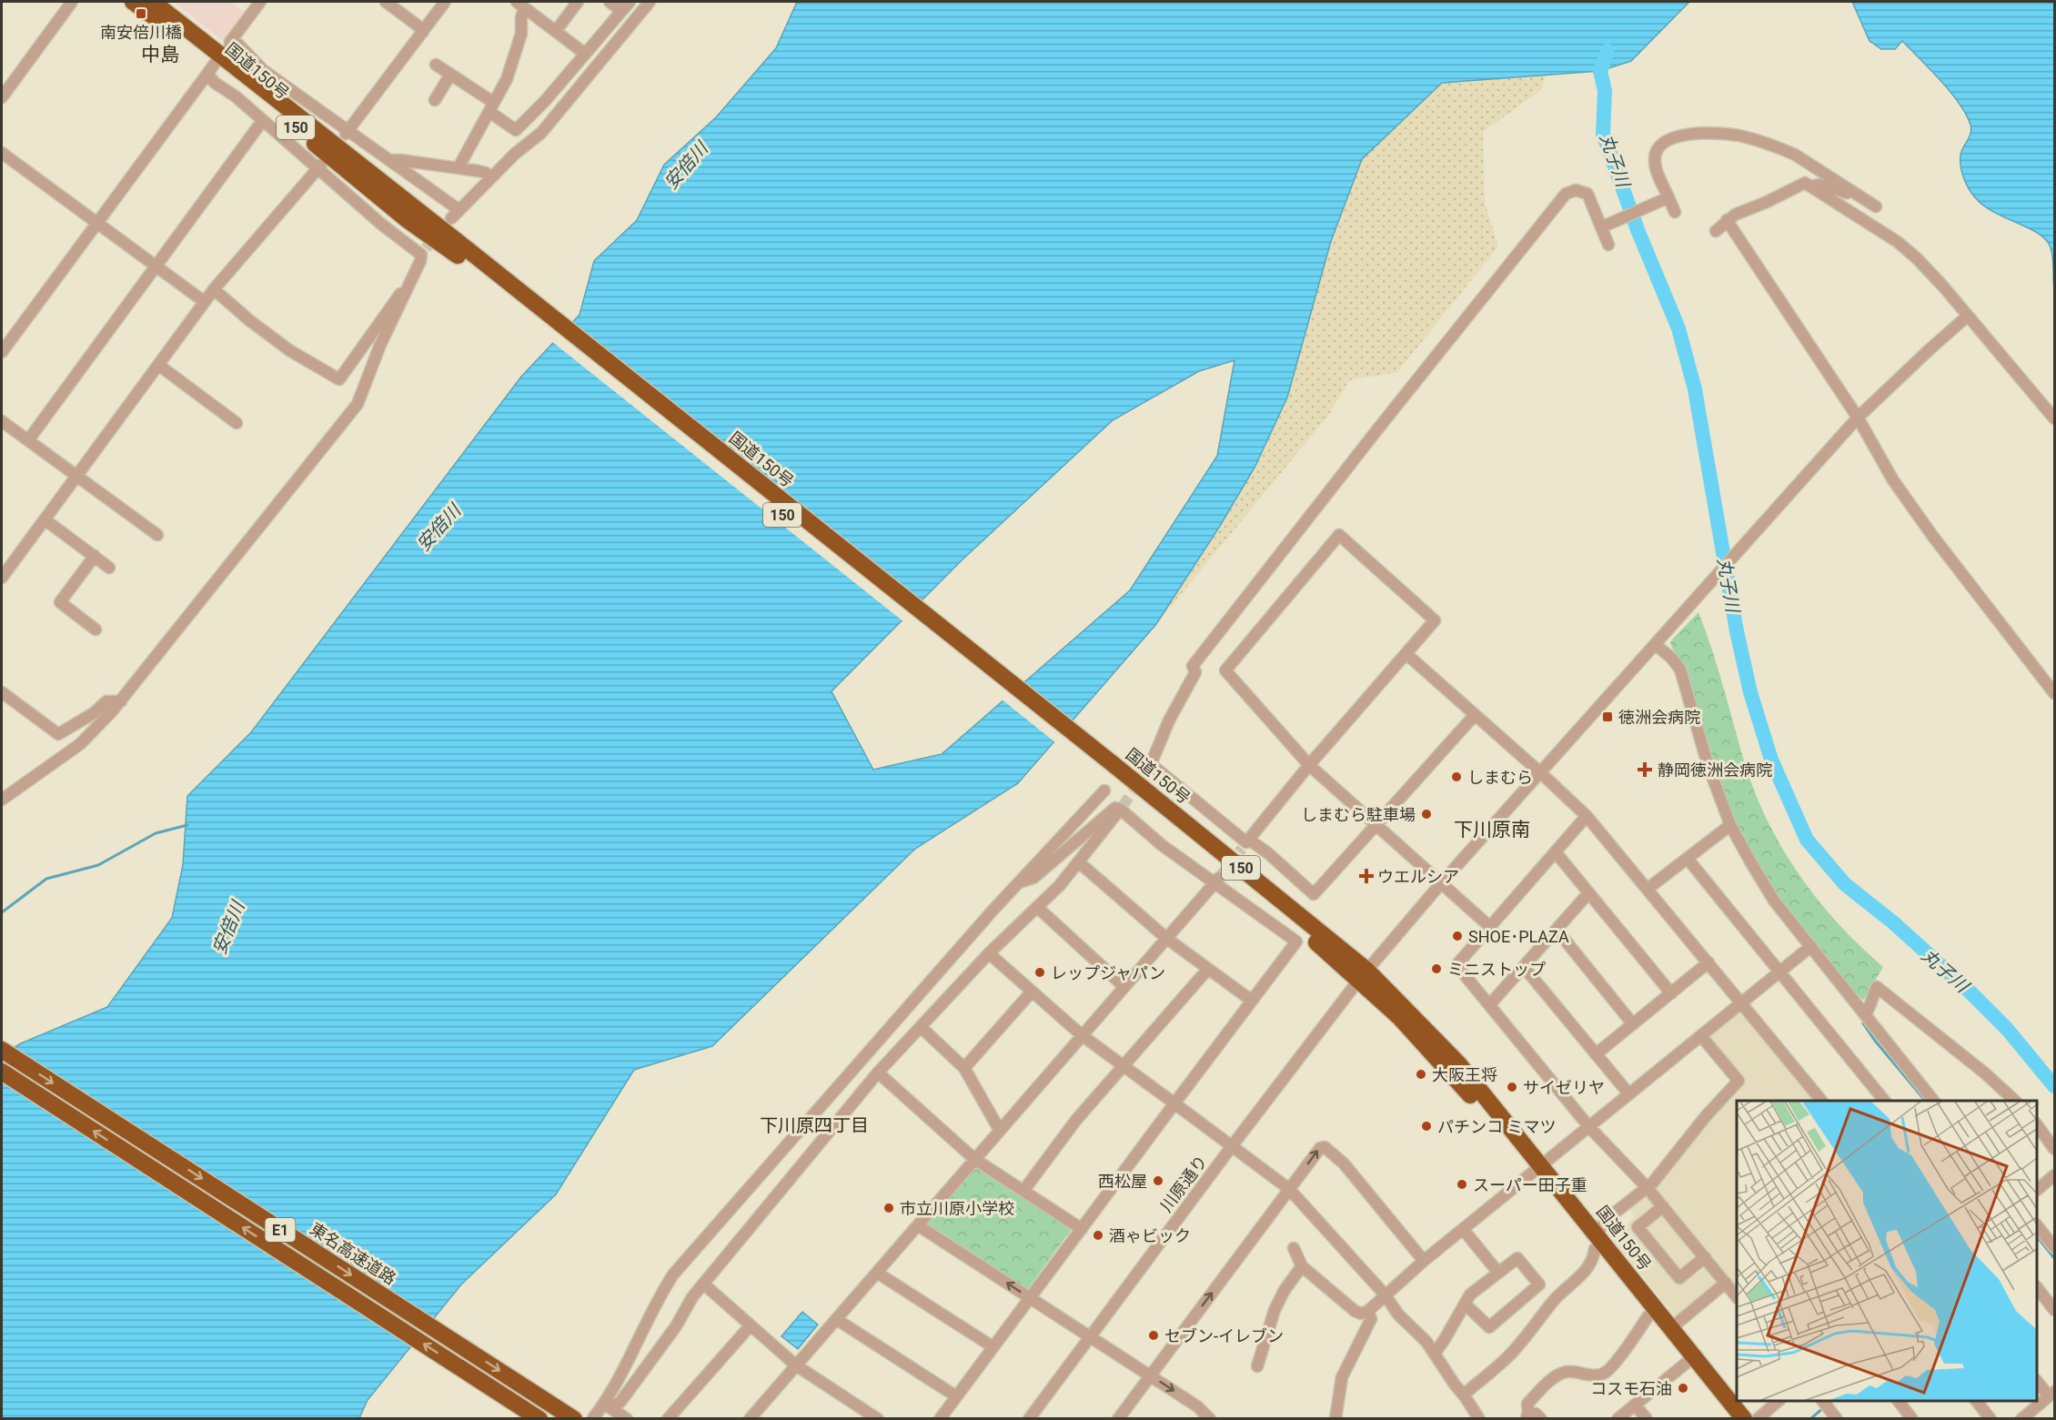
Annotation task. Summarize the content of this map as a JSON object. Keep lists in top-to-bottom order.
{
  "streets": {
    "highway": [
      "国道150号",
      "150",
      "E1",
      "東名高速道路"
    ],
    "street": ["川原通り"]
  },
  "crossings": [
    ["国道150号", "150"],
    ["国道150号", "川原通り"]
  ],
  "districts": ["中島", "下川原南", "下川原四丁目"],
  "water": ["丸子川", "安倍川"],
  "places": {
    "transit": ["南安倍川橋", "徳洲会病院"],
    "health": ["静岡徳洲会病院", "ウエルシア"],
    "other": [
      "しまむら",
      "しまむら駐車場",
      "SHOE･PLAZA",
      "ミニストップ",
      "レップジャパン",
      "大阪王将",
      "サイゼリヤ",
      "パチンコ ミマツ",
      "西松屋",
      "スーパー田子重",
      "市立川原小学校",
      "酒ゃビック",
      "セブン-イレブン",
      "コスモ石油"
    ]
  }
}
